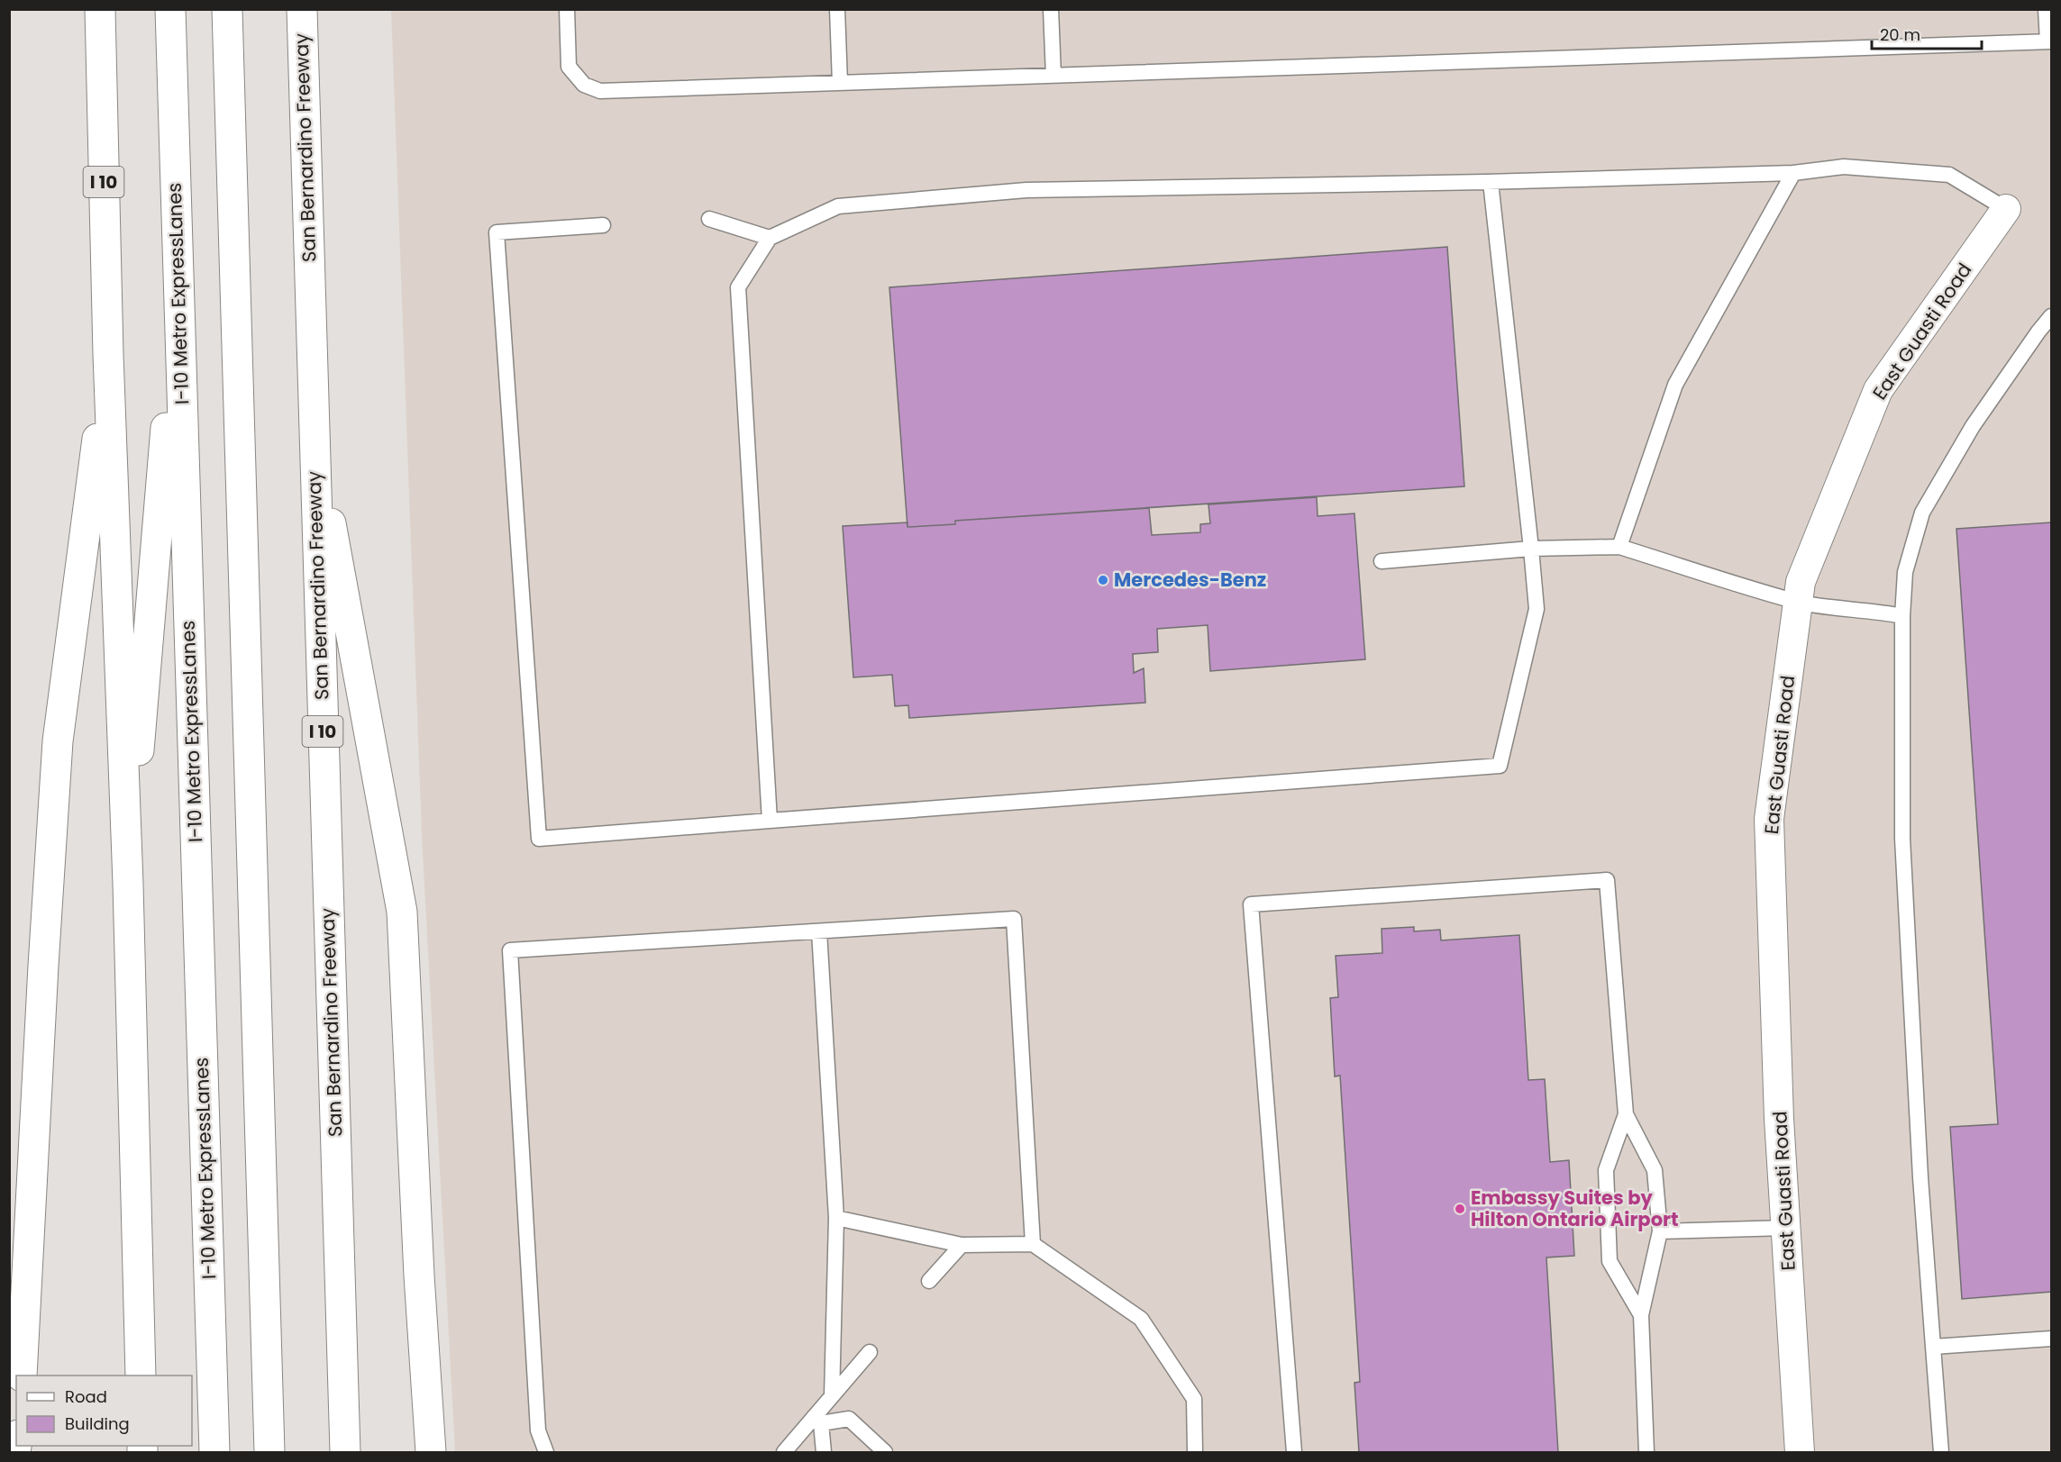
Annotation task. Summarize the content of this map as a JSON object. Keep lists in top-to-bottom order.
{
  "streets": {
    "highway": ["San Bernardino Freeway", "I 10", "I-10 Metro ExpressLanes"],
    "street": ["East Guasti Road"]
  },
  "places": ["Mercedes-Benz", "Embassy Suites by Hilton Ontario Airport"],
  "legend": ["Road", "Building"],
  "scale_bar": "20 m"
}
